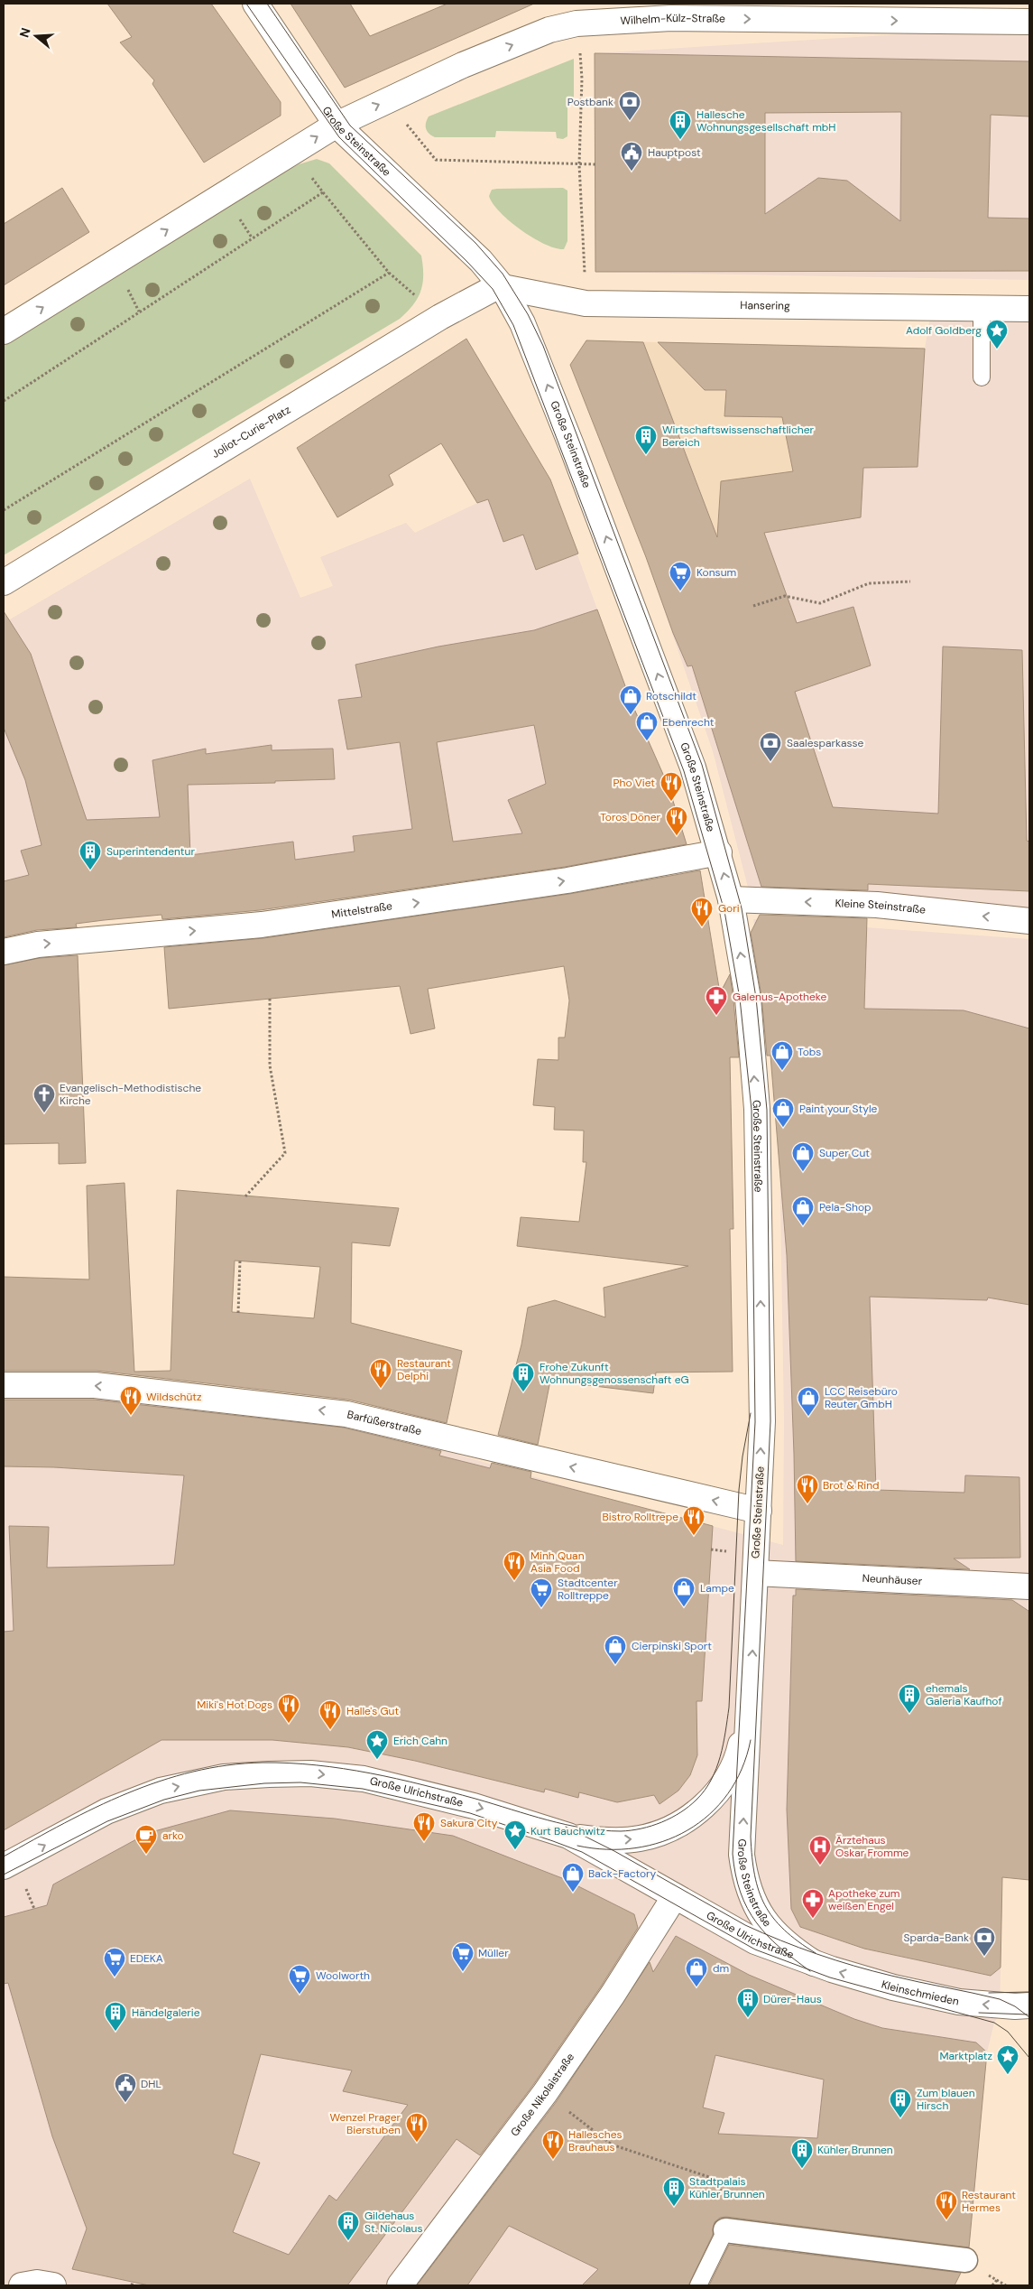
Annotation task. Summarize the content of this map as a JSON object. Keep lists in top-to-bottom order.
{
  "streets": {
    "street": [
      "Wilhelm-Külz-Straße",
      "Große Steinstraße",
      "Hansering",
      "Joliot-Curie-Platz",
      "Kleine Steinstraße",
      "Mittelstraße",
      "Barfüßerstraße",
      "Neunhäuser",
      "Große Ulrichstraße",
      "Kleinschmieden",
      "Große Nikolaistraße"
    ]
  },
  "crossings": [
    ["Wilhelm-Külz-Straße", "Große Steinstraße"],
    ["Große Steinstraße", "Hansering"],
    ["Große Steinstraße", "Joliot-Curie-Platz"],
    ["Große Steinstraße", "Kleine Steinstraße"],
    ["Große Steinstraße", "Mittelstraße"],
    ["Große Steinstraße", "Barfüßerstraße"],
    ["Große Steinstraße", "Neunhäuser"],
    ["Große Steinstraße", "Große Ulrichstraße"],
    ["Große Steinstraße", "Kleinschmieden"],
    ["Hansering", "Joliot-Curie-Platz"],
    ["Große Ulrichstraße", "Kleinschmieden"],
    ["Große Ulrichstraße", "Große Nikolaistraße"]
  ],
  "one_way": [
    "Wilhelm-Külz-Straße",
    "Große Steinstraße",
    "Kleine Steinstraße",
    "Mittelstraße",
    "Barfüßerstraße",
    "Große Ulrichstraße",
    "Kleinschmieden"
  ],
  "places": {
    "bank": ["Postbank", "Saalesparkasse", "Sparda-Bank"],
    "building": [
      "Hallesche Wohnungsgesellschaft mbH",
      "Wirtschaftswissenschaftlicher Bereich",
      "Superintendentur",
      "Frohe Zukunft Wohnungsgenossenschaft eG",
      "ehemals Galeria Kaufhof",
      "Dürer-Haus",
      "Händelgalerie",
      "Zum blauen Hirsch",
      "Kühler Brunnen",
      "Stadtpalais Kühler Brunnen",
      "Gildehaus St. Nicolaus"
    ],
    "public building": ["Hauptpost", "DHL"],
    "place": [
      "Adolf Goldberg",
      "Erich Cahn",
      "Kurt Bauchwitz",
      "Marktplatz"
    ],
    "supermarket": [
      "Konsum",
      "Stadtcenter Rolltreppe",
      "Müller",
      "EDEKA",
      "Woolworth"
    ],
    "shop": [
      "Rotschildt",
      "Ebenrecht",
      "Tobs",
      "Paint your Style",
      "Super Cut",
      "Pela-Shop",
      "LCC Reisebüro Reuter GmbH",
      "Lampe",
      "Cierpinski Sport",
      "Back-Factory",
      "dm"
    ],
    "restaurant": [
      "Pho Viet",
      "Toros Döner",
      "Gori",
      "Restaurant Delphi",
      "Wildschütz",
      "Brot & Rind",
      "Bistro Rolltrepe",
      "Minh Quan Asia Food",
      "Miki's Hot Dogs",
      "Halle's Gut",
      "Sakura City",
      "Wenzel Prager Bierstuben",
      "Hallesches Brauhaus",
      "Restaurant Hermes"
    ],
    "pharmacy": ["Galenus-Apotheke", "Apotheke zum weißen Engel"],
    "church": ["Evangelisch-Methodistische Kirche"],
    "cafe": ["arko"],
    "hospital": ["Ärztehaus Oskar Fromme"]
  },
  "north": "left"
}
